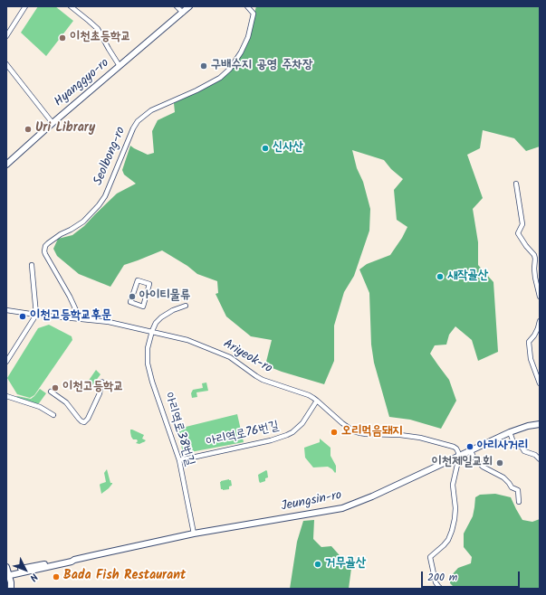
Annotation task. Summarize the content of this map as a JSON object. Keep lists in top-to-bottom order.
{
  "streets": {
    "street": [
      "Hyanggyo-ro",
      "Seolbong-ro",
      "Ariyeok-ro",
      "아리역로38번길",
      "아리역로76번길",
      "Jeungsin-ro"
    ]
  },
  "crossings": [
    ["Seolbong-ro", "Ariyeok-ro"],
    ["Ariyeok-ro", "아리역로38번길"],
    ["Ariyeok-ro", "아리역로76번길"],
    ["Ariyeok-ro", "Jeungsin-ro"],
    ["아리역로38번길", "아리역로76번길"],
    ["아리역로38번길", "Jeungsin-ro"]
  ],
  "places": [
    "이천초등학교",
    "구배수지 공영 주차장",
    "Uri Library",
    "신사산",
    "새작골산",
    "아이티물류",
    "이천고등학교후문",
    "이천고등학교",
    "오리먹음돼지",
    "아리사거리",
    "이천제일교회",
    "거무골산",
    "Bada Fish Restaurant"
  ],
  "scale_bar": "200 m",
  "north": "bottom right"
}
